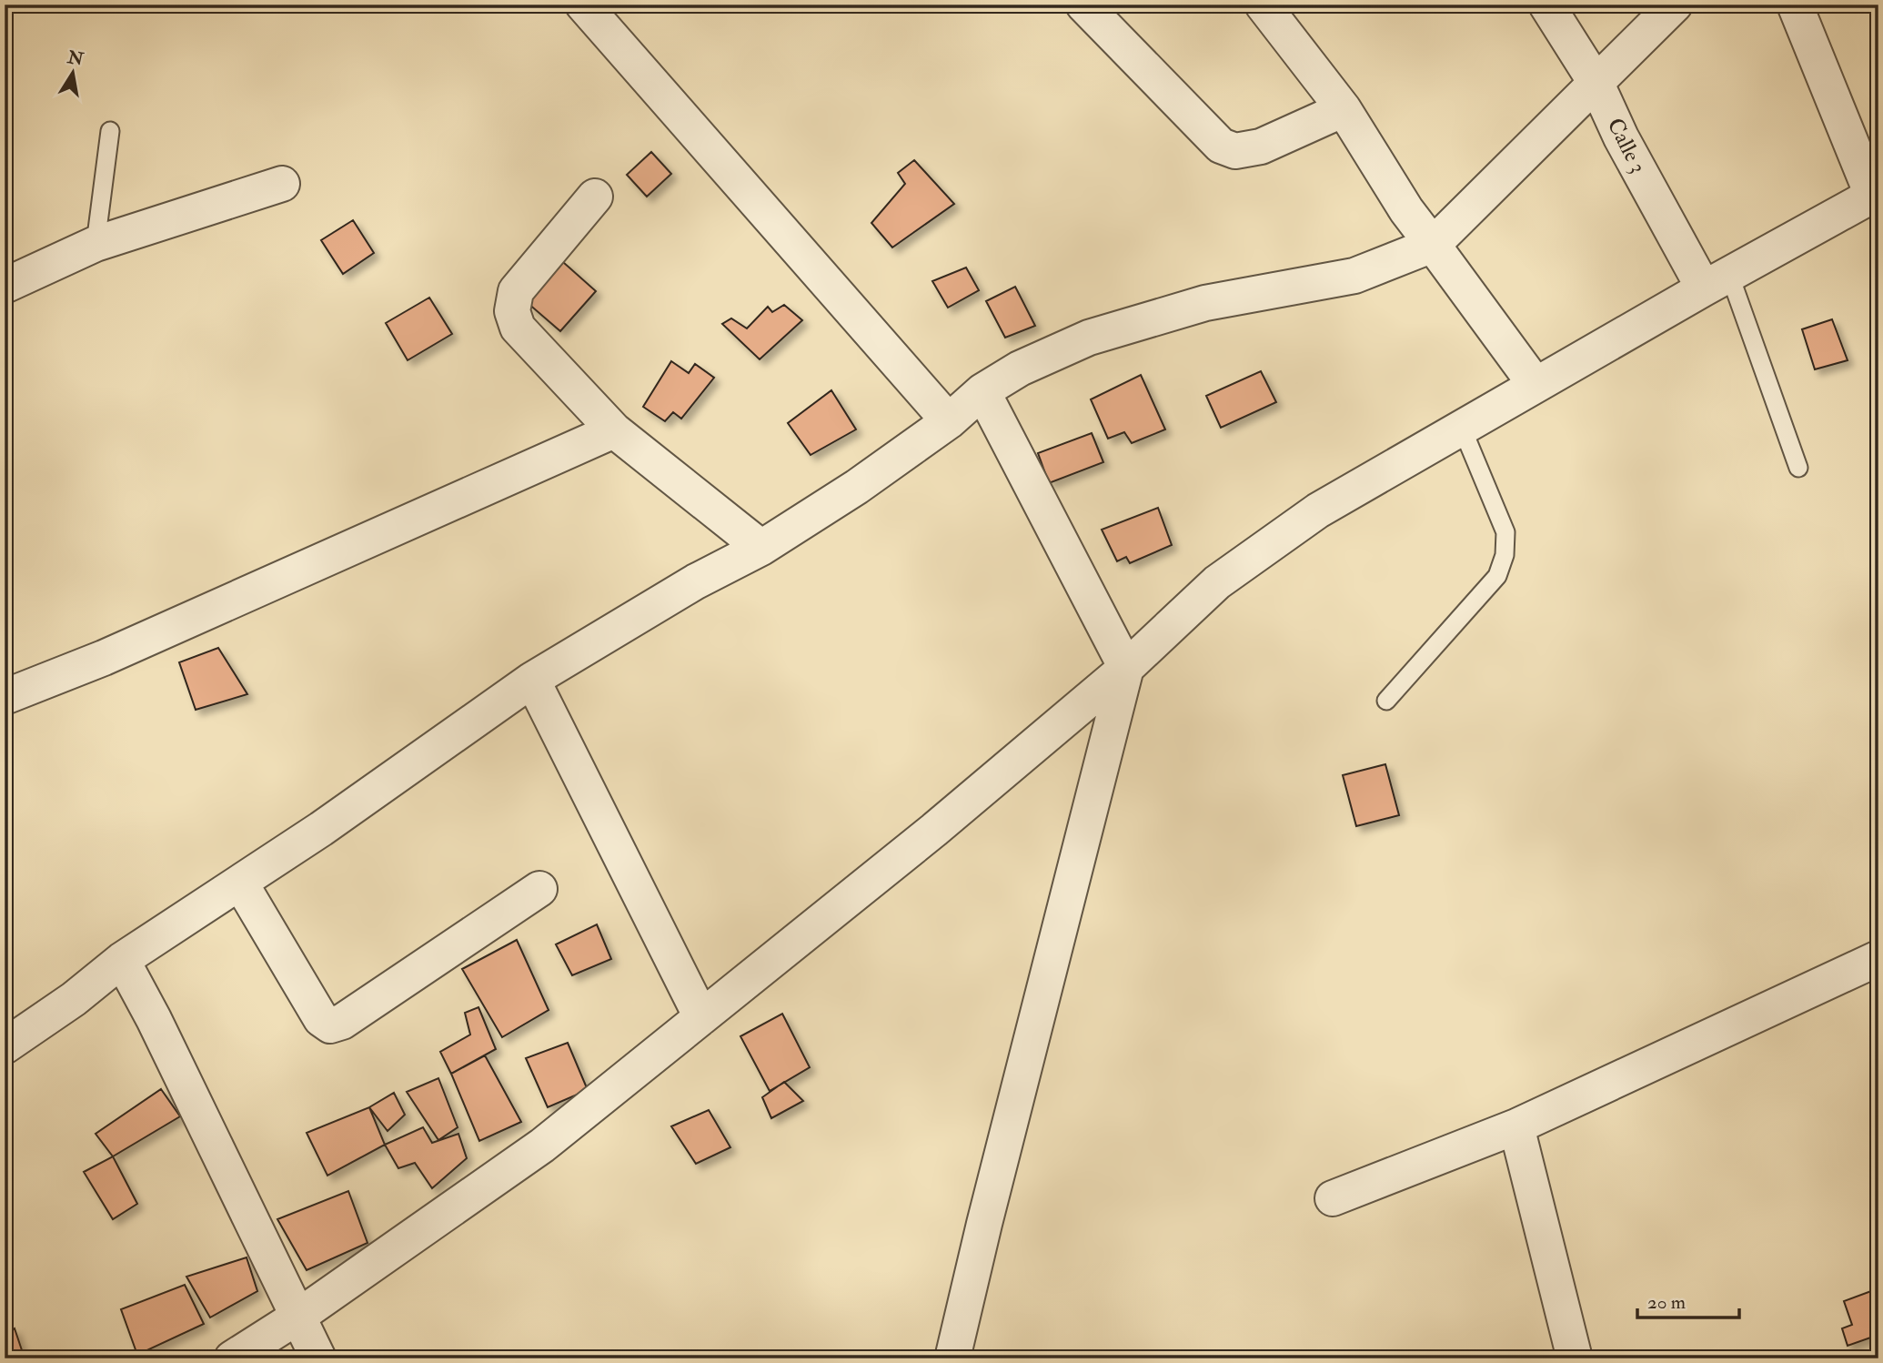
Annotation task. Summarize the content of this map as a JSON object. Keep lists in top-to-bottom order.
{
  "streets": {
    "street": ["Calle 3"]
  },
  "scale_bar": "20 m",
  "north": "top"
}
